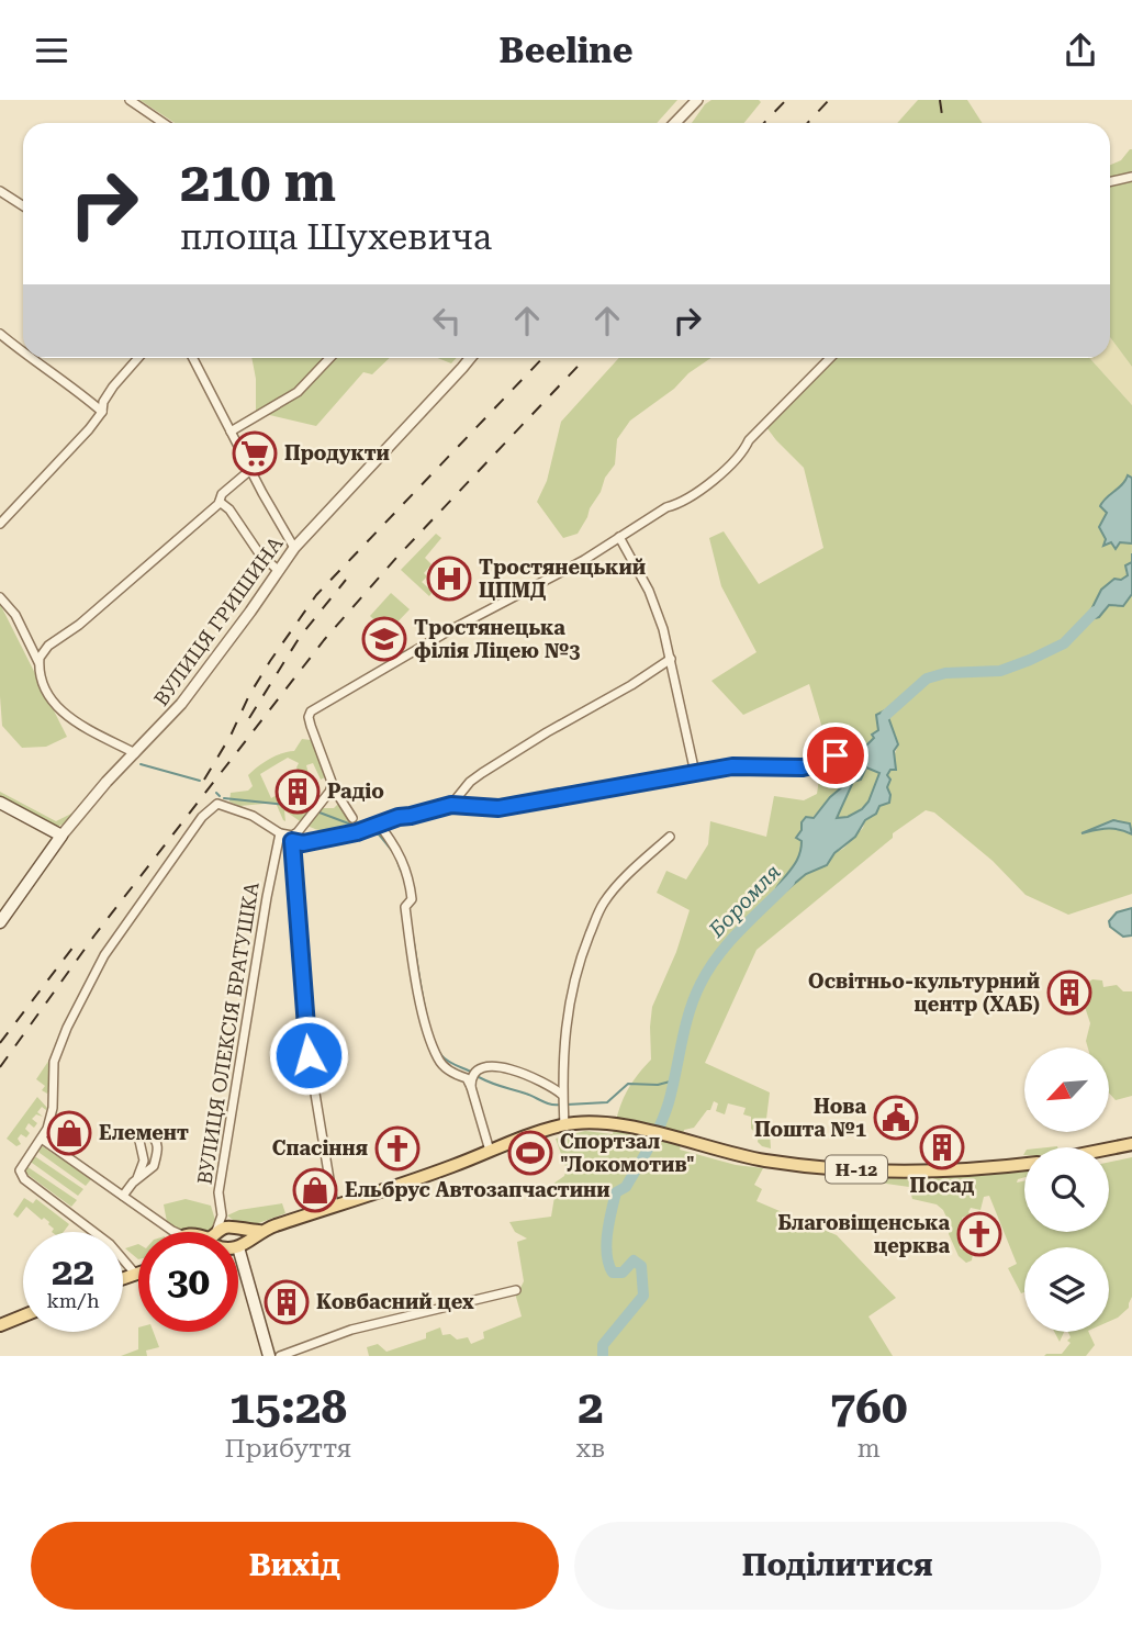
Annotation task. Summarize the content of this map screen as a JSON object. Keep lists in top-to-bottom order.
{
  "streets": {
    "main road": ["ВУЛИЦЯ ГРИШИНА", "Н-12"],
    "street": ["ВУЛИЦЯ ОЛЕКСІЯ БРАТУШКА"]
  },
  "water": ["Боромля"],
  "places": {
    "supermarket": ["Продукти"],
    "hospital": ["Тростянецький ЦПМД"],
    "school or university": ["Тростянецька філія Ліцею №3"],
    "building": [
      "Радіо",
      "Освітньо-культурний центр (ХАБ)",
      "Посад",
      "Ковбасний цех"
    ],
    "public building": ["Нова Пошта №1"],
    "shop": ["Елемент", "Ельбрус Автозапчастини"],
    "church": ["Спасіння", "Благовіщенська церква"],
    "sports": ["Спортзал \"Локомотив\""]
  },
  "north": "bottom left",
  "page": {
    "header": "Beeline",
    "turn": ["210 m", "площа Шухевича"],
    "speed": "22 km/h",
    "limit": "30",
    "eta": [
      "15:28",
      "Прибуття",
      "2",
      "хв",
      "760",
      "m"
    ],
    "buttons": ["Вихід", "Поділитися"]
  }
}
